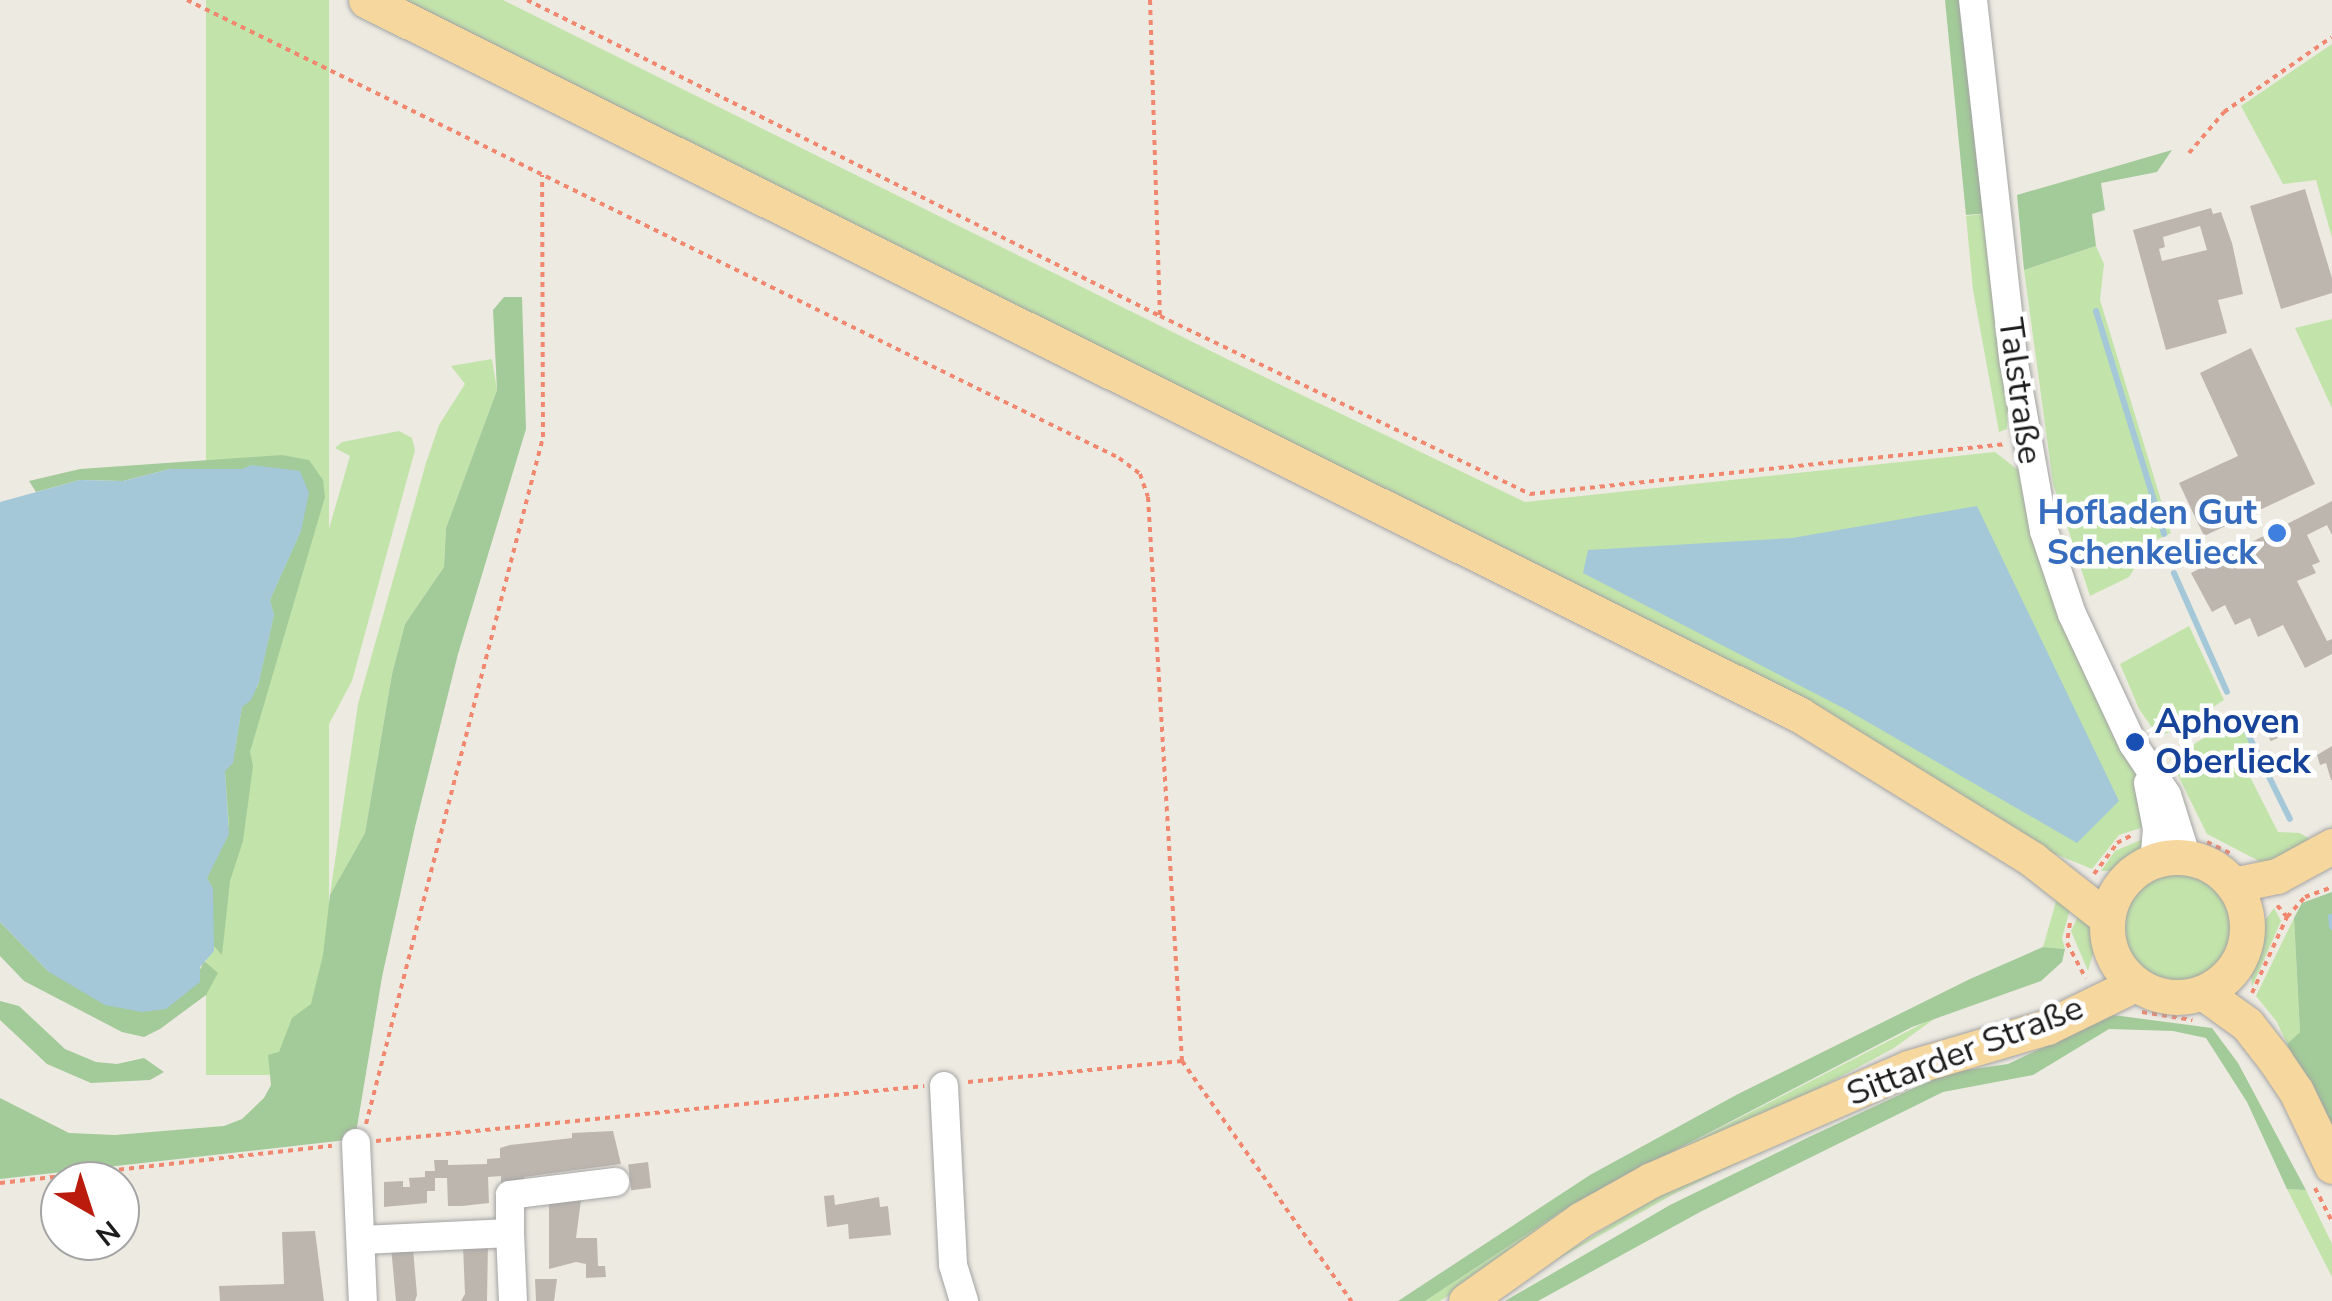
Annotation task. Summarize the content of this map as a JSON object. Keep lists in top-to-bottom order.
{
  "streets": {
    "main road": ["Sittarder Straße"],
    "street": ["Talstraße"]
  },
  "crossings": [
    ["Talstraße", "Sittarder Straße"]
  ],
  "places": ["Hofladen Gut Schenkelieck", "Aphoven Oberlieck"],
  "north": "bottom right"
}
